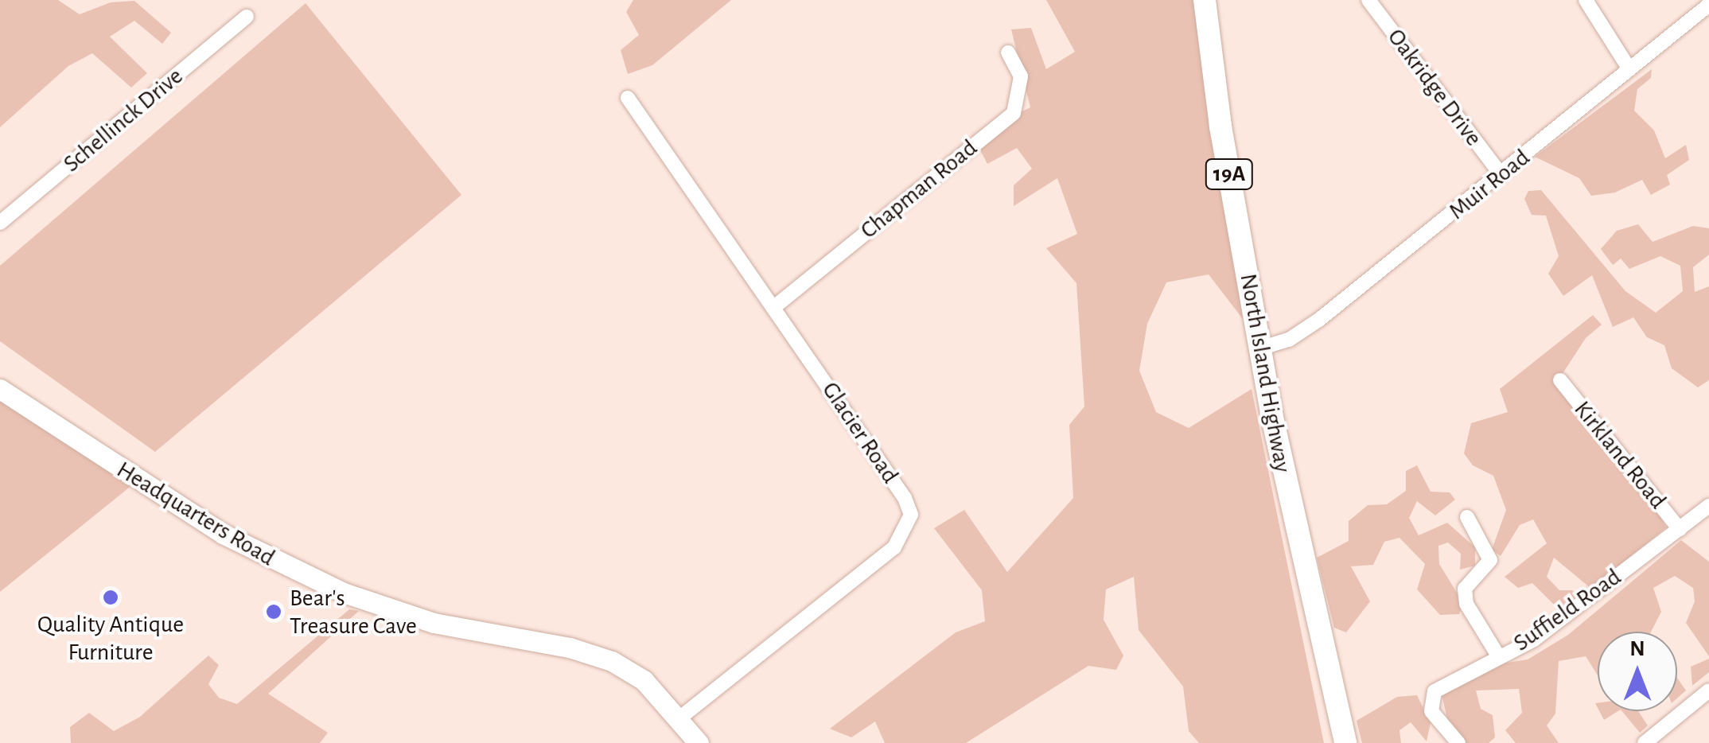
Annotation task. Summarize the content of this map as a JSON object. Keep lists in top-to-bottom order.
{
  "streets": {
    "main road": ["19A", "North Island Highway", "Headquarters Road"],
    "street": [
      "Oakridge Drive",
      "Schellinck Drive",
      "Muir Road",
      "Chapman Road",
      "Glacier Road",
      "Kirkland Road",
      "Suffield Road"
    ]
  },
  "crossings": [
    ["Oakridge Drive", "Muir Road"],
    ["Muir Road", "North Island Highway"],
    ["Chapman Road", "Glacier Road"],
    ["Glacier Road", "Headquarters Road"],
    ["Kirkland Road", "Suffield Road"]
  ],
  "places": ["Quality Antique Furniture", "Bear's Treasure Cave"],
  "north": "top"
}
